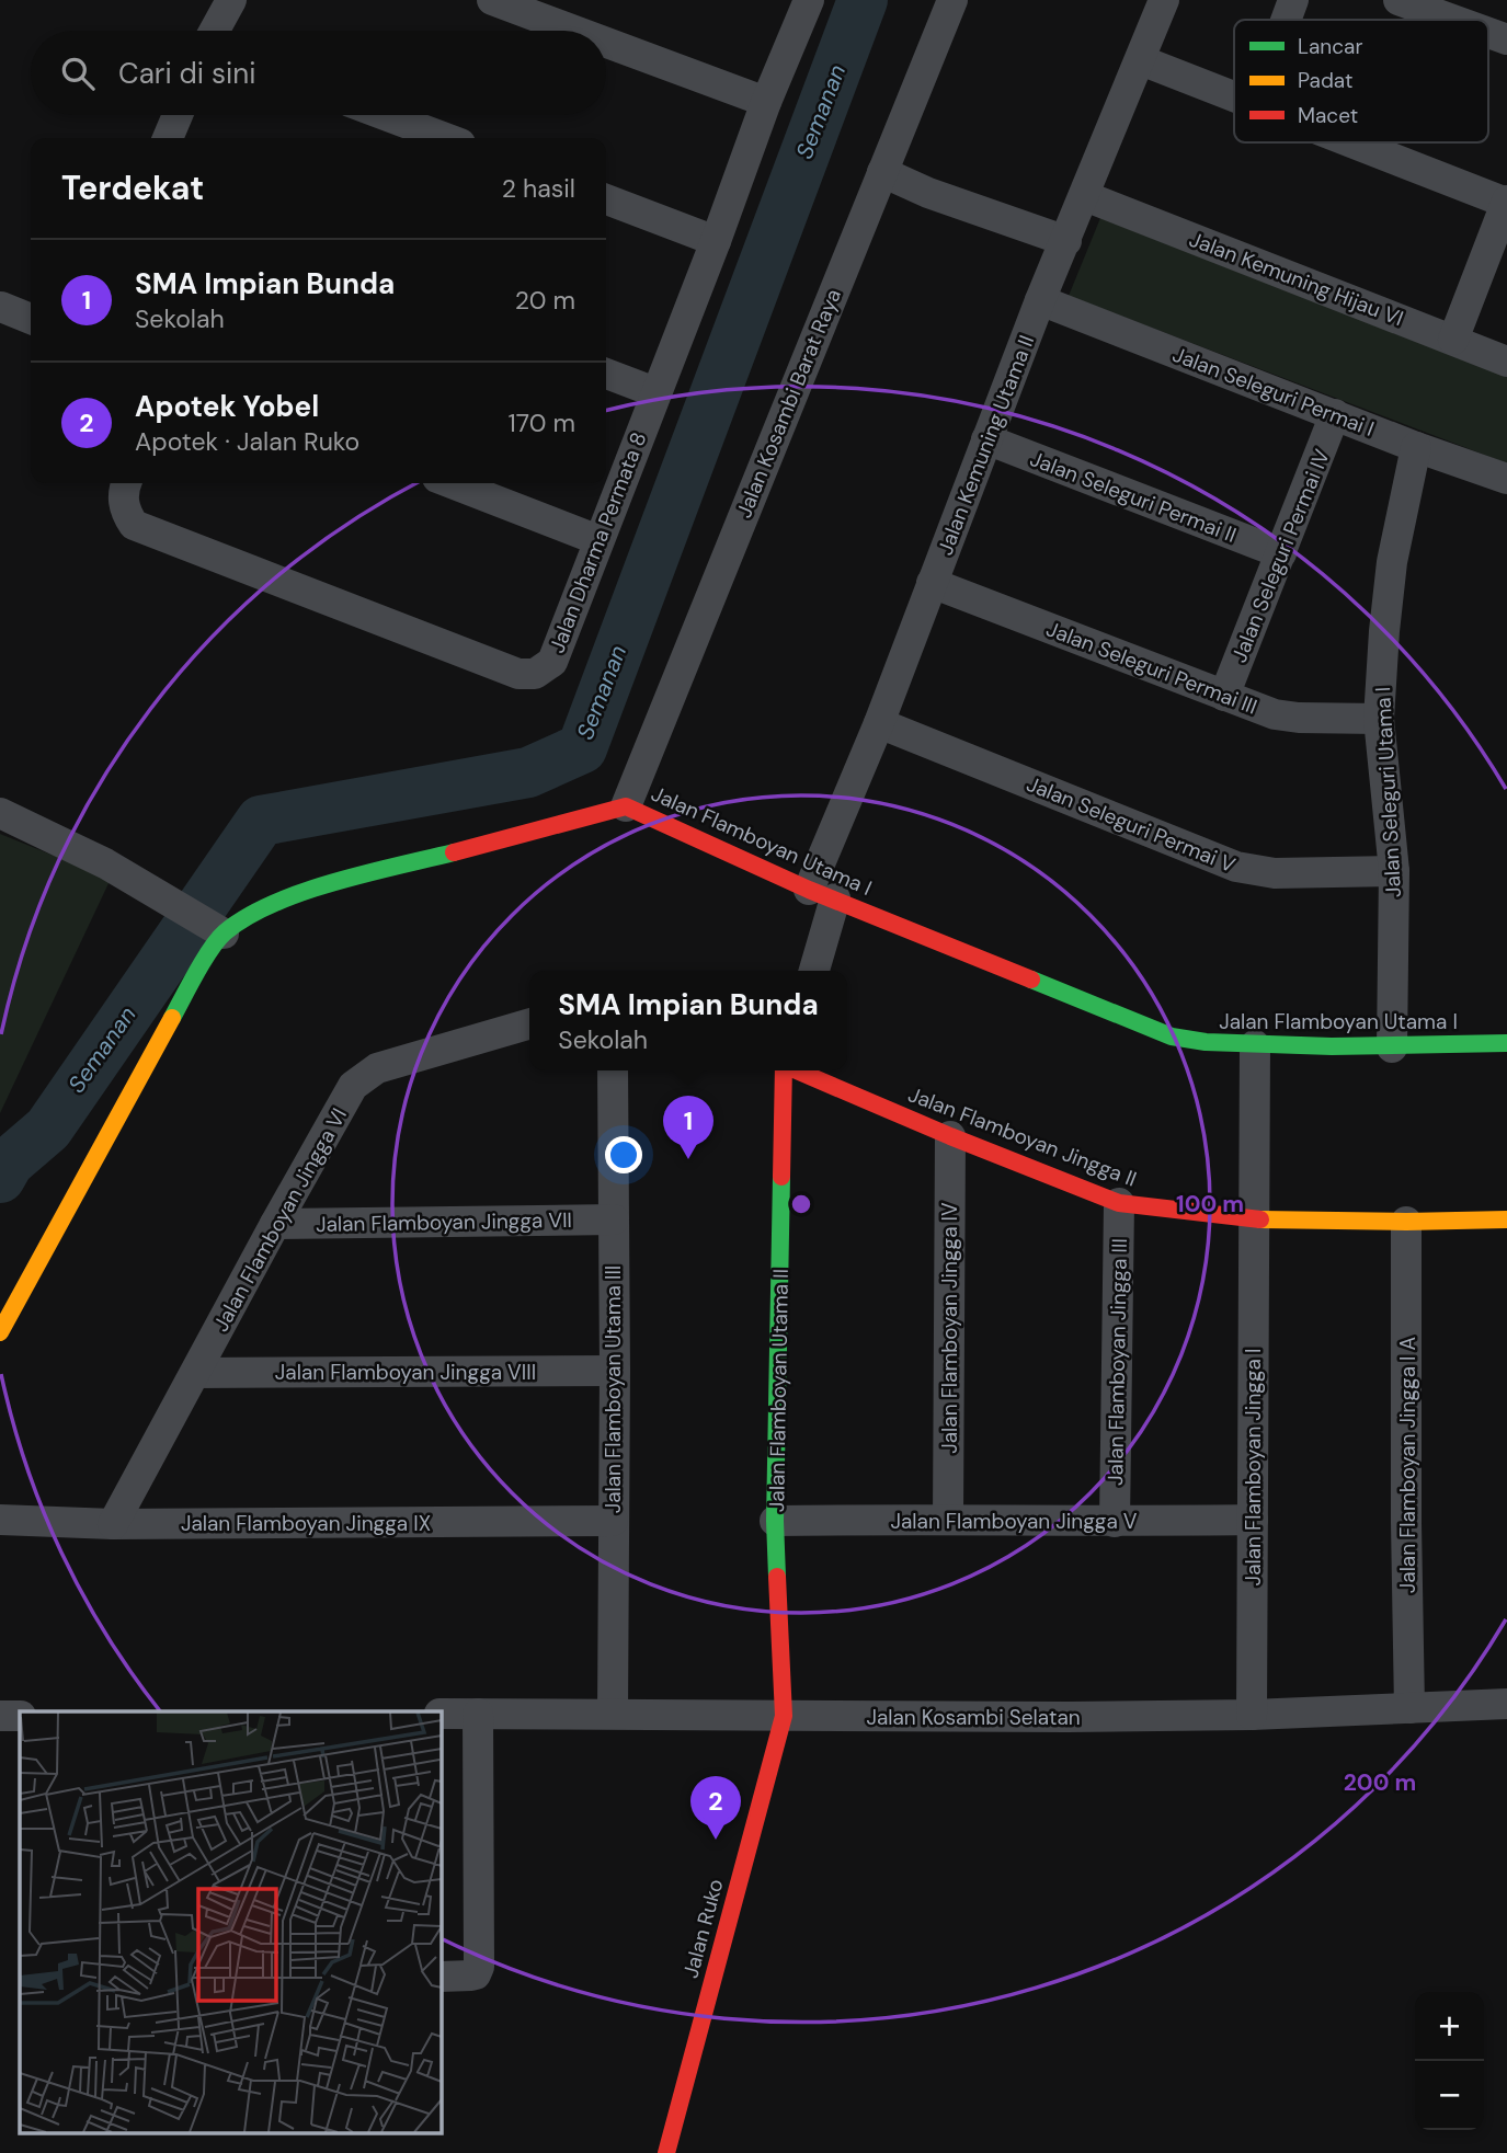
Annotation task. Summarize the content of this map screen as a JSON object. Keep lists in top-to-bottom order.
{
  "streets": {
    "street": [
      "Jalan Kemuning Hijau VI",
      "Jalan Seleguri Permai I",
      "Jalan Kosambi Barat Raya",
      "Jalan Kemuning Utama II",
      "Jalan Seleguri Permai II",
      "Jalan Dharma Permata 8",
      "Jalan Seleguri Permai IV",
      "Jalan Seleguri Permai III",
      "Jalan Seleguri Utama I",
      "Jalan Seleguri Permai V",
      "Jalan Flamboyan Utama I",
      "Jalan Flamboyan Jingga II",
      "Jalan Flamboyan Jingga VI",
      "Jalan Flamboyan Jingga VII",
      "Jalan Flamboyan Jingga IV",
      "Jalan Flamboyan Jingga III",
      "Jalan Flamboyan Jingga VIII",
      "Jalan Flamboyan Utama III",
      "Jalan Flamboyan Utama II",
      "Jalan Flamboyan Jingga I A",
      "Jalan Flamboyan Jingga I",
      "Jalan Flamboyan Jingga V",
      "Jalan Flamboyan Jingga IX",
      "Jalan Kosambi Selatan",
      "Jalan Ruko"
    ]
  },
  "crossings": [
    ["Jalan Kemuning Hijau VI", "Jalan Kemuning Utama II"],
    ["Jalan Seleguri Permai I", "Jalan Kemuning Utama II"],
    ["Jalan Seleguri Permai I", "Jalan Seleguri Permai IV"],
    ["Jalan Seleguri Permai I", "Jalan Seleguri Utama I"],
    ["Jalan Kosambi Barat Raya", "Jalan Flamboyan Utama I"],
    ["Jalan Kemuning Utama II", "Jalan Seleguri Permai II"],
    ["Jalan Kemuning Utama II", "Jalan Seleguri Permai III"],
    ["Jalan Kemuning Utama II", "Jalan Seleguri Permai V"],
    ["Jalan Kemuning Utama II", "Jalan Flamboyan Utama I"],
    ["Jalan Seleguri Permai II", "Jalan Seleguri Permai IV"],
    ["Jalan Seleguri Permai IV", "Jalan Seleguri Permai III"],
    ["Jalan Seleguri Permai III", "Jalan Seleguri Utama I"],
    ["Jalan Seleguri Utama I", "Jalan Seleguri Permai V"],
    ["Jalan Seleguri Utama I", "Jalan Flamboyan Utama I"],
    ["Jalan Flamboyan Utama I", "Jalan Flamboyan Jingga I"],
    ["Jalan Flamboyan Jingga II", "Jalan Flamboyan Jingga IV"],
    ["Jalan Flamboyan Jingga II", "Jalan Flamboyan Jingga III"],
    ["Jalan Flamboyan Jingga II", "Jalan Flamboyan Jingga I"],
    ["Jalan Flamboyan Jingga VI", "Jalan Flamboyan Jingga VII"],
    ["Jalan Flamboyan Jingga VI", "Jalan Flamboyan Jingga VIII"],
    ["Jalan Flamboyan Jingga VI", "Jalan Flamboyan Jingga IX"],
    ["Jalan Flamboyan Jingga VII", "Jalan Flamboyan Utama III"],
    ["Jalan Flamboyan Jingga IV", "Jalan Flamboyan Jingga V"],
    ["Jalan Flamboyan Jingga III", "Jalan Flamboyan Jingga V"],
    ["Jalan Flamboyan Jingga VIII", "Jalan Flamboyan Utama III"],
    ["Jalan Flamboyan Utama III", "Jalan Flamboyan Jingga IX"],
    ["Jalan Flamboyan Utama III", "Jalan Kosambi Selatan"],
    ["Jalan Flamboyan Utama II", "Jalan Flamboyan Jingga V"],
    ["Jalan Flamboyan Utama II", "Jalan Kosambi Selatan"],
    ["Jalan Flamboyan Utama II", "Jalan Ruko"],
    ["Jalan Flamboyan Jingga I A", "Jalan Kosambi Selatan"],
    ["Jalan Flamboyan Jingga I", "Jalan Flamboyan Jingga V"],
    ["Jalan Flamboyan Jingga I", "Jalan Kosambi Selatan"],
    ["Jalan Kosambi Selatan", "Jalan Ruko"]
  ],
  "water": ["Semanan"],
  "legend": ["Lancar", "Padat", "Macet"],
  "page": {
    "search": "Cari di sini",
    "heading": ["Terdekat", "2 hasil"],
    "list": [
      {
        "mark": "1",
        "name": "SMA Impian Bunda",
        "note": "Sekolah",
        "value": "20 m"
      },
      {
        "mark": "2",
        "name": "Apotek Yobel",
        "note": "Apotek · Jalan Ruko",
        "value": "170 m"
      }
    ],
    "popup": ["SMA Impian Bunda", "Sekolah"],
    "pins": ["1", "2"],
    "map_buttons": ["+", "−"]
  },
  "rings": ["100 m", "200 m"]
}
